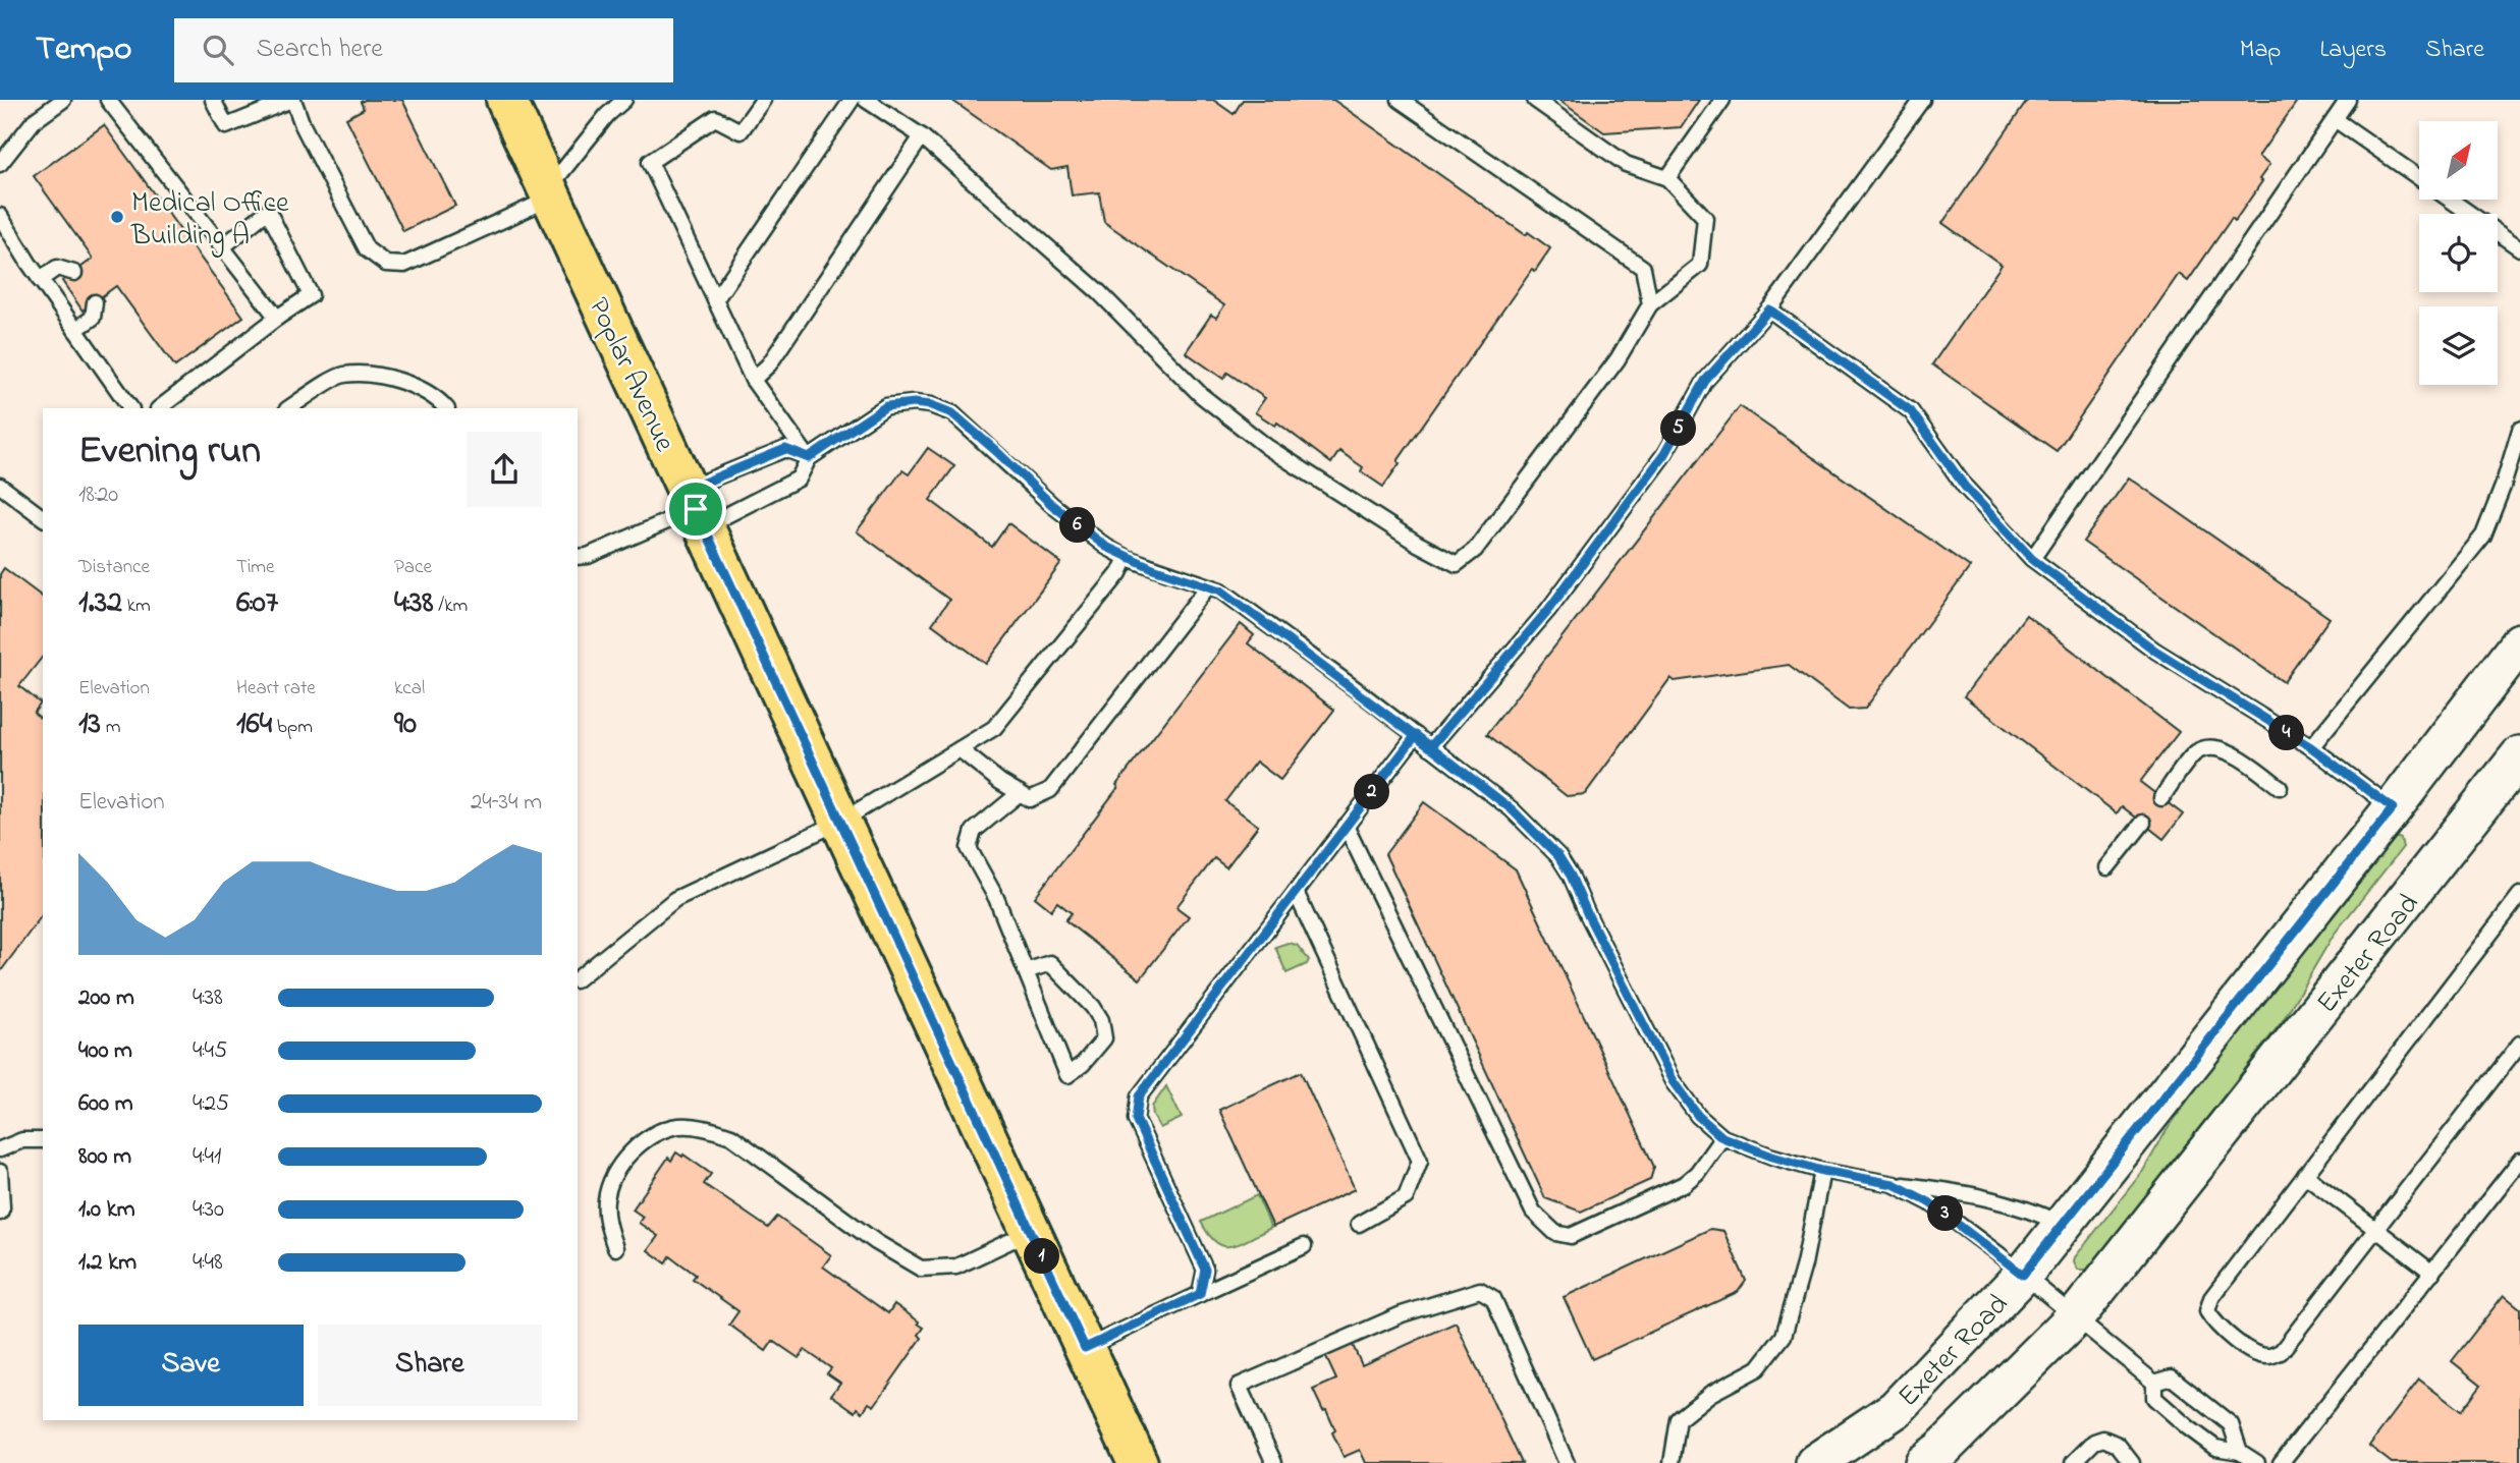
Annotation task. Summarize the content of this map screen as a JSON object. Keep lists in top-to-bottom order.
{
  "streets": {
    "main road": ["Poplar Avenue"],
    "street": ["Exeter Road"]
  },
  "places": ["Medical Office Building A"],
  "north": "top right",
  "page": {
    "header": "Tempo",
    "search": "Search here",
    "nav": ["Map", "Layers", "Share"],
    "heading": ["Evening run", "18:20"],
    "pins": [
      "5",
      "6",
      "4",
      "2",
      "3",
      "1"
    ],
    "stats": [
      ["Distance", "1.32 km"],
      ["Time", "6:07"],
      ["Pace", "4:38 /km"],
      ["Elevation", "13 m"],
      ["Heart rate", "164 bpm"],
      ["kcal", "90"]
    ],
    "chart": ["Elevation", "24–34 m"],
    "list": [
      {
        "name": "200 m",
        "note": "4:38"
      },
      {
        "name": "400 m",
        "note": "4:45"
      },
      {
        "name": "600 m",
        "note": "4:25"
      },
      {
        "name": "800 m",
        "note": "4:41"
      },
      {
        "name": "1.0 km",
        "note": "4:30"
      },
      {
        "name": "1.2 km",
        "note": "4:48"
      }
    ],
    "buttons": ["Save", "Share"]
  }
}
